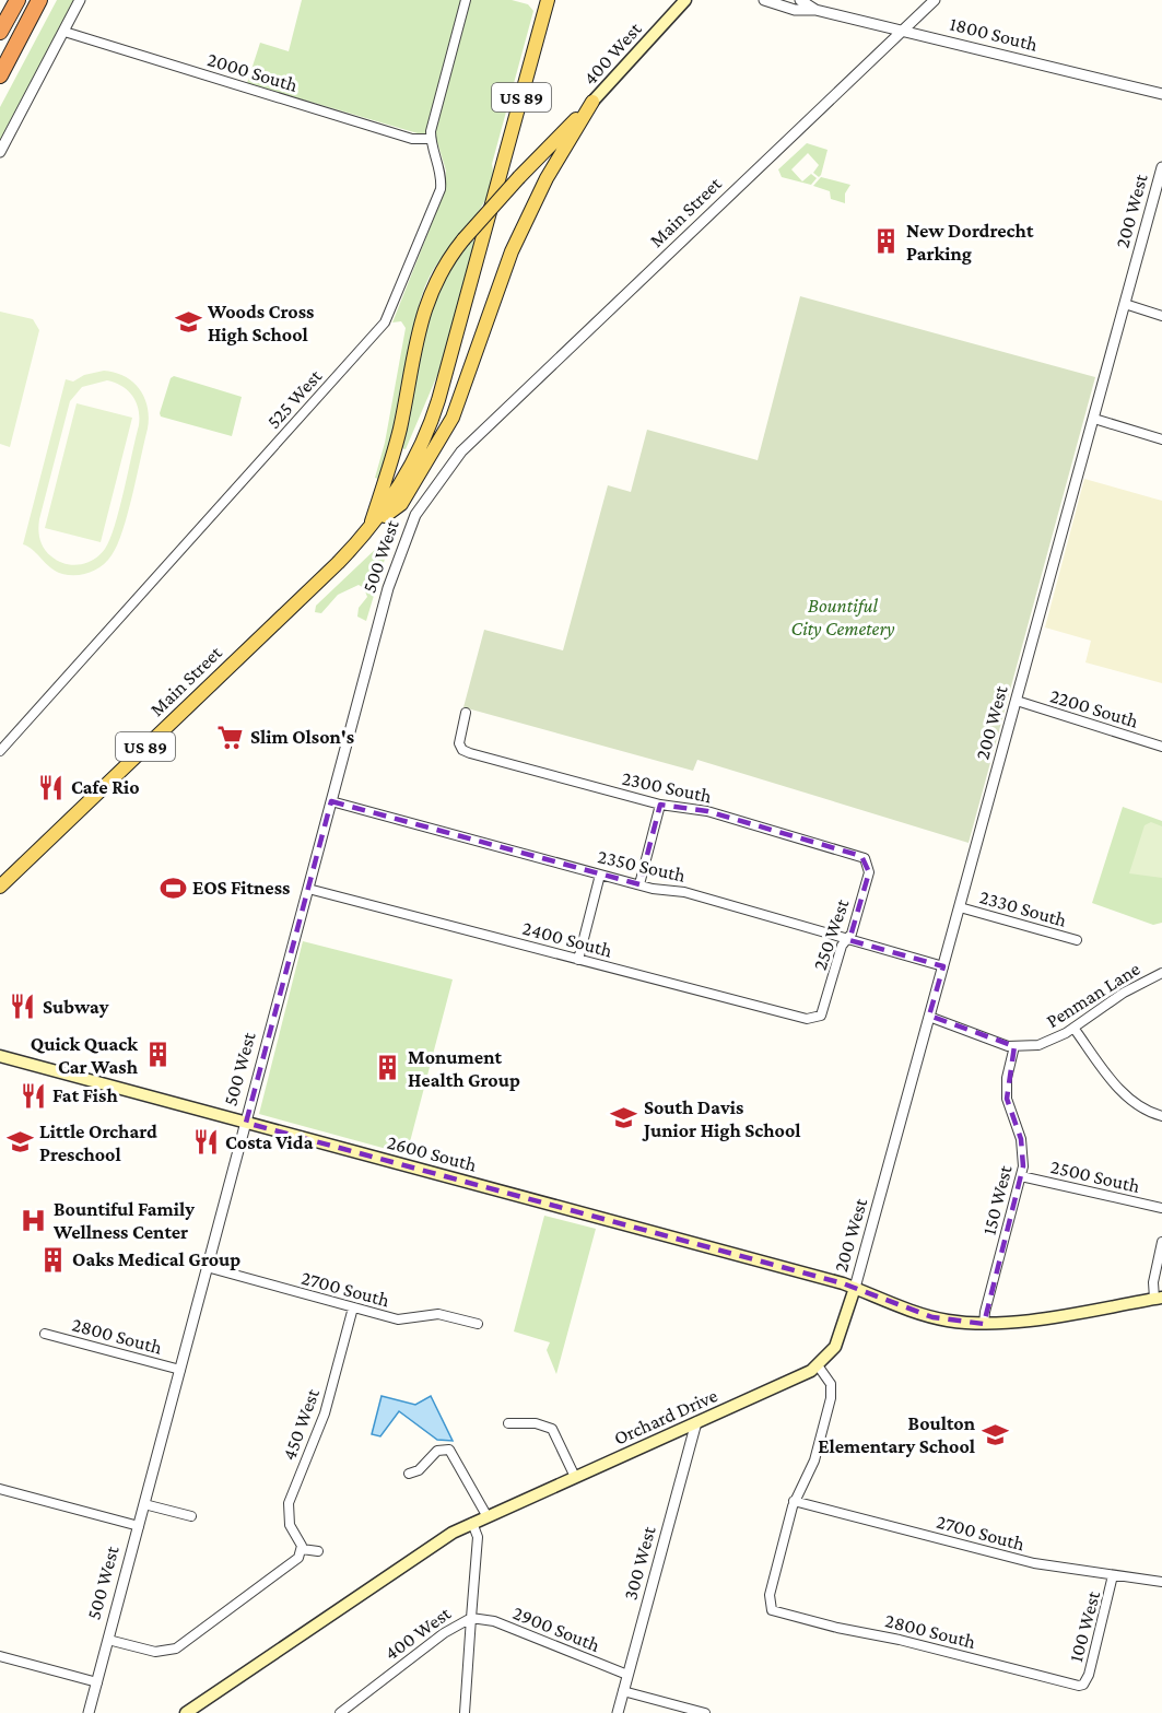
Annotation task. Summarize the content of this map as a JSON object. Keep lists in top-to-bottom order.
{
  "streets": {
    "main road": [
      "400 West",
      "US 89",
      "Main Street",
      "500 West",
      "2600 South",
      "Orchard Drive"
    ],
    "street": [
      "1800 South",
      "2000 South",
      "200 West",
      "525 West",
      "2200 South",
      "2300 South",
      "2350 South",
      "2330 South",
      "250 West",
      "2400 South",
      "Penman Lane",
      "2500 South",
      "150 West",
      "2700 South",
      "2800 South",
      "450 West",
      "300 West",
      "100 West",
      "2900 South"
    ]
  },
  "crossings": [
    ["1800 South", "Main Street"],
    ["400 West", "Orchard Drive"],
    ["400 West", "2900 South"],
    ["2000 South", "525 West"],
    ["200 West", "2200 South"],
    ["200 West", "2350 South"],
    ["200 West", "2330 South"],
    ["200 West", "Penman Lane"],
    ["200 West", "2600 South"],
    ["200 West", "Orchard Drive"],
    ["Main Street", "500 West"],
    ["500 West", "2350 South"],
    ["500 West", "2400 South"],
    ["500 West", "2600 South"],
    ["500 West", "2700 South"],
    ["500 West", "2800 South"],
    ["2300 South", "250 West"],
    ["2350 South", "250 West"],
    ["250 West", "2400 South"],
    ["Penman Lane", "150 West"],
    ["2600 South", "Orchard Drive"],
    ["2500 South", "150 West"],
    ["2700 South", "2800 South"],
    ["2700 South", "450 West"],
    ["2700 South", "100 West"],
    ["2800 South", "100 West"],
    ["Orchard Drive", "300 West"],
    ["300 West", "2900 South"]
  ],
  "parks": ["Bountiful City Cemetery"],
  "places": {
    "building": [
      "New Dordrecht Parking",
      "Quick Quack Car Wash",
      "Monument Health Group",
      "Oaks Medical Group"
    ],
    "school or university": [
      "Woods Cross High School",
      "South Davis Junior High School",
      "Little Orchard Preschool",
      "Boulton Elementary School"
    ],
    "supermarket": ["Slim Olson's"],
    "restaurant": [
      "Cafe Rio",
      "Subway",
      "Fat Fish",
      "Costa Vida"
    ],
    "sports": ["EOS Fitness"],
    "hospital": ["Bountiful Family Wellness Center"]
  }
}
